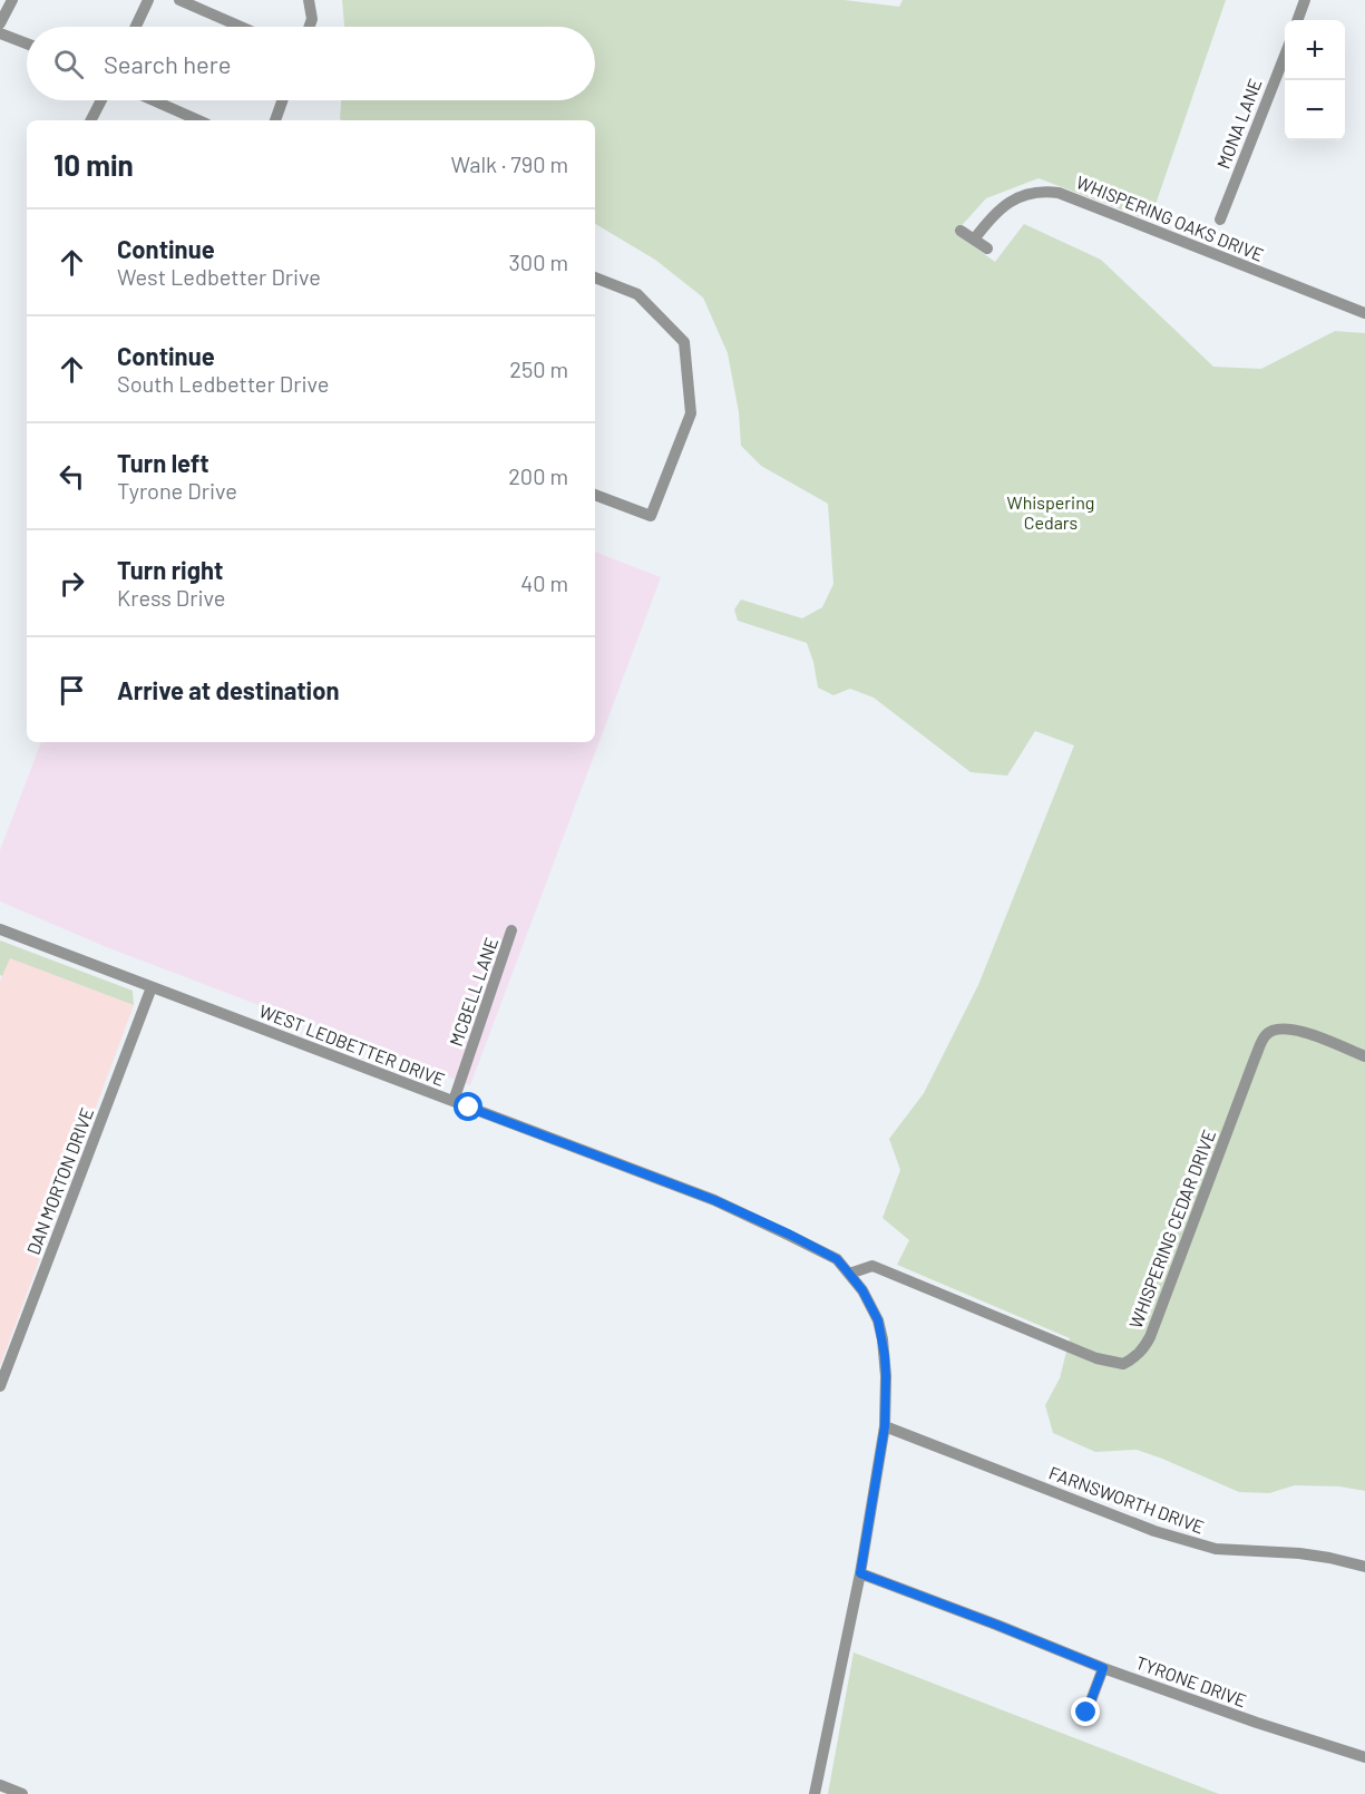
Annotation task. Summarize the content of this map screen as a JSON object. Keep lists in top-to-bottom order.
{
  "streets": {
    "street": [
      "MONA LANE",
      "WHISPERING OAKS DRIVE",
      "MCBELL LANE",
      "WEST LEDBETTER DRIVE",
      "DAN MORTON DRIVE",
      "WHISPERING CEDAR DRIVE",
      "FARNSWORTH DRIVE",
      "TYRONE DRIVE"
    ]
  },
  "crossings": [
    ["MCBELL LANE", "WEST LEDBETTER DRIVE"],
    ["WEST LEDBETTER DRIVE", "DAN MORTON DRIVE"],
    ["WEST LEDBETTER DRIVE", "WHISPERING CEDAR DRIVE"]
  ],
  "parks": ["Whispering Cedars"],
  "page": {
    "map_buttons": ["+", "−"],
    "search": "Search here",
    "heading": ["10 min", "Walk · 790 m"],
    "list": [
      ["Continue", "West Ledbetter Drive", "300 m"],
      ["Continue", "South Ledbetter Drive", "250 m"],
      ["Turn left", "Tyrone Drive", "200 m"],
      ["Turn right", "Kress Drive", "40 m"],
      "Arrive at destination"
    ]
  }
}
